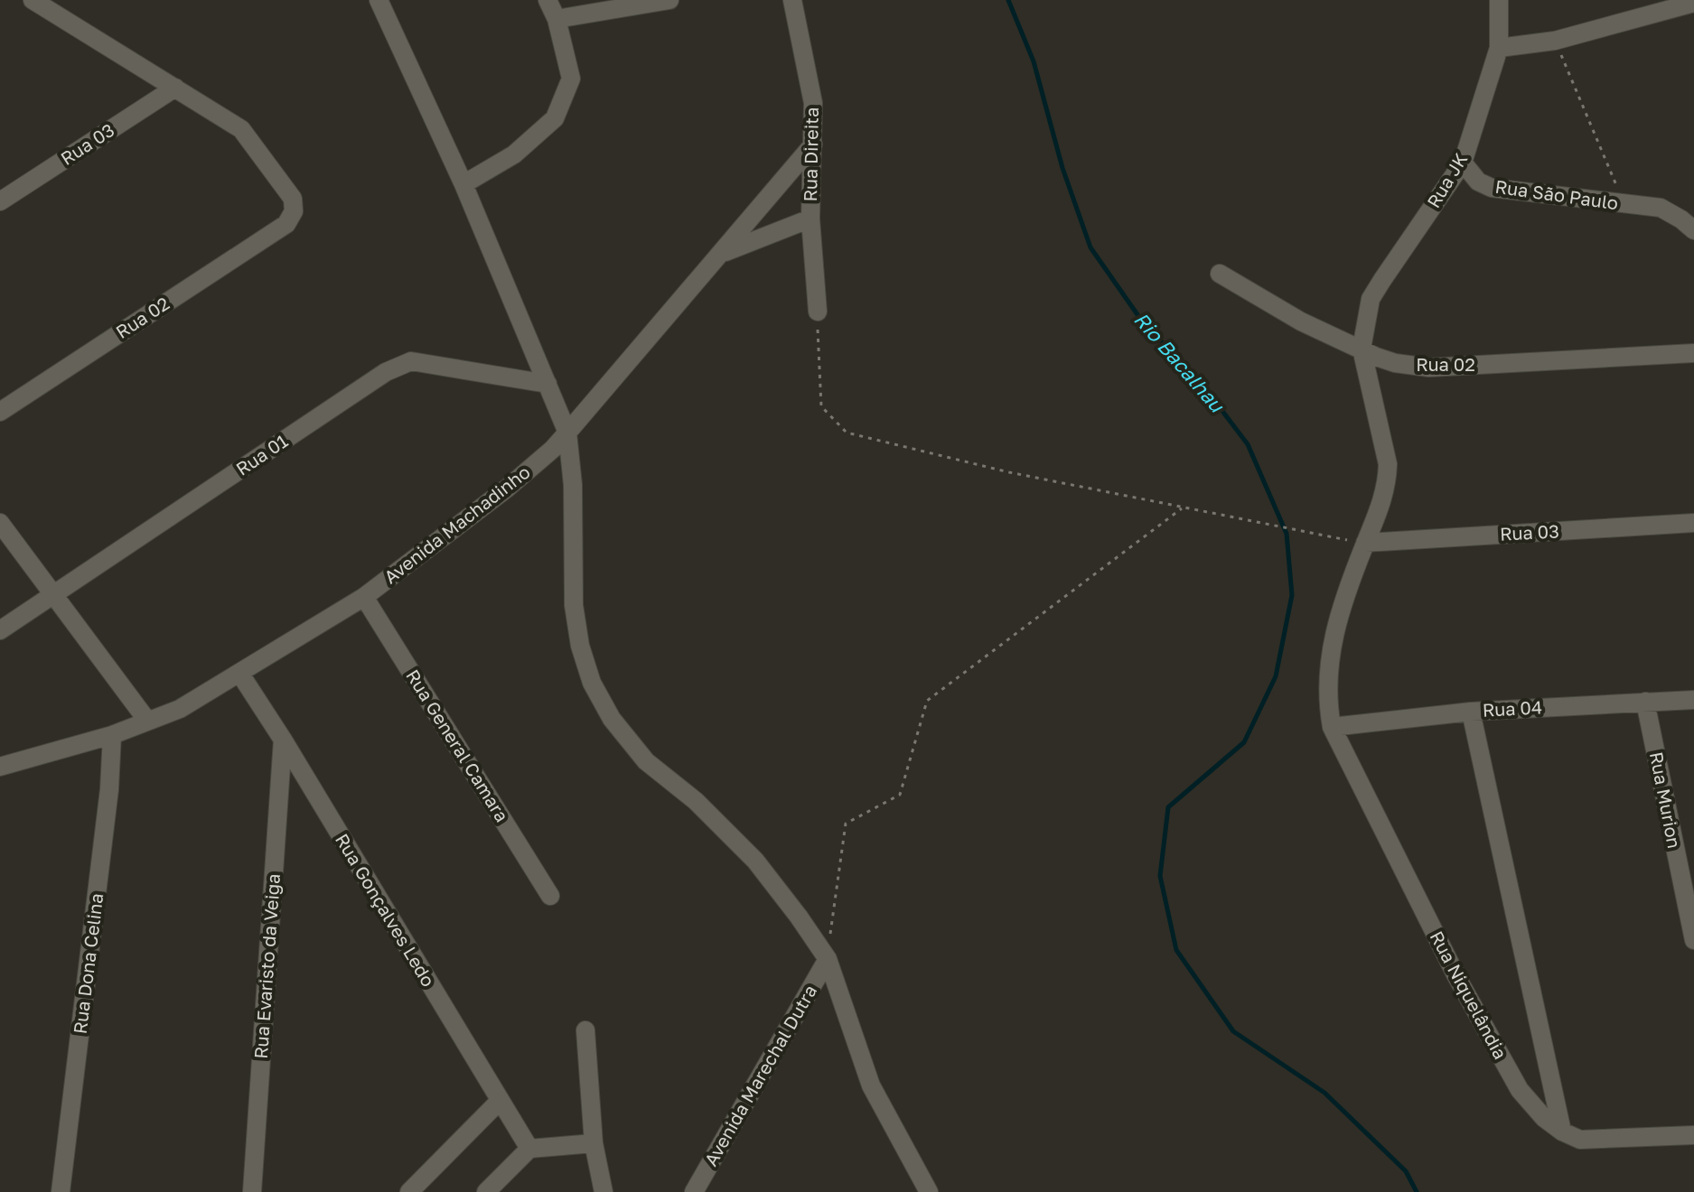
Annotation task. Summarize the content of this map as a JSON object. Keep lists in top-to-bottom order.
{
  "streets": {
    "street": [
      "Rua 03",
      "Rua Direita",
      "Rua JK",
      "Rua São Paulo",
      "Rua 02",
      "Rua 01",
      "Avenida Machadinho",
      "Rua 04",
      "Rua General Camara",
      "Rua Murion",
      "Rua Gonçalves Ledo",
      "Rua Dona Celina",
      "Rua Evaristo da Veiga",
      "Rua Niquelândia",
      "Avenida Marechal Dutra"
    ]
  },
  "crossings": [
    ["Rua 03", "Rua 02"],
    ["Rua 03", "Rua Niquelândia"],
    ["Rua Direita", "Avenida Machadinho"],
    ["Rua JK", "Rua São Paulo"],
    ["Rua JK", "Rua 02"],
    ["Rua JK", "Rua Niquelândia"],
    ["Rua 02", "Rua Niquelândia"],
    ["Avenida Machadinho", "Rua General Camara"],
    ["Avenida Machadinho", "Rua Gonçalves Ledo"],
    ["Avenida Machadinho", "Rua Dona Celina"],
    ["Rua 04", "Rua Murion"],
    ["Rua 04", "Rua Niquelândia"],
    ["Rua Gonçalves Ledo", "Rua Evaristo da Veiga"]
  ],
  "water": ["Rio Bacalhau"]
}
